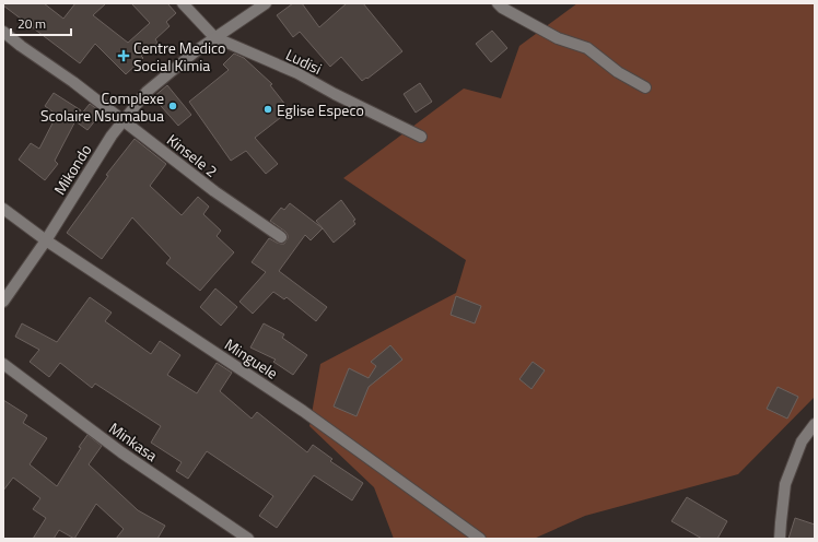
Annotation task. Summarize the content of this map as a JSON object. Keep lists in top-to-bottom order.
{
  "streets": {
    "street": [
      "Ludisi",
      "Kinsele 2",
      "Mikondo",
      "Minguele",
      "Minkasa"
    ]
  },
  "crossings": [
    ["Ludisi", "Mikondo"],
    ["Kinsele 2", "Mikondo"],
    ["Mikondo", "Minguele"]
  ],
  "places": {
    "health": ["Centre Medico Social Kimia"],
    "other": ["Complexe Scolaire Nsumabua", "Eglise Especo"]
  },
  "scale_bar": "20 m"
}
